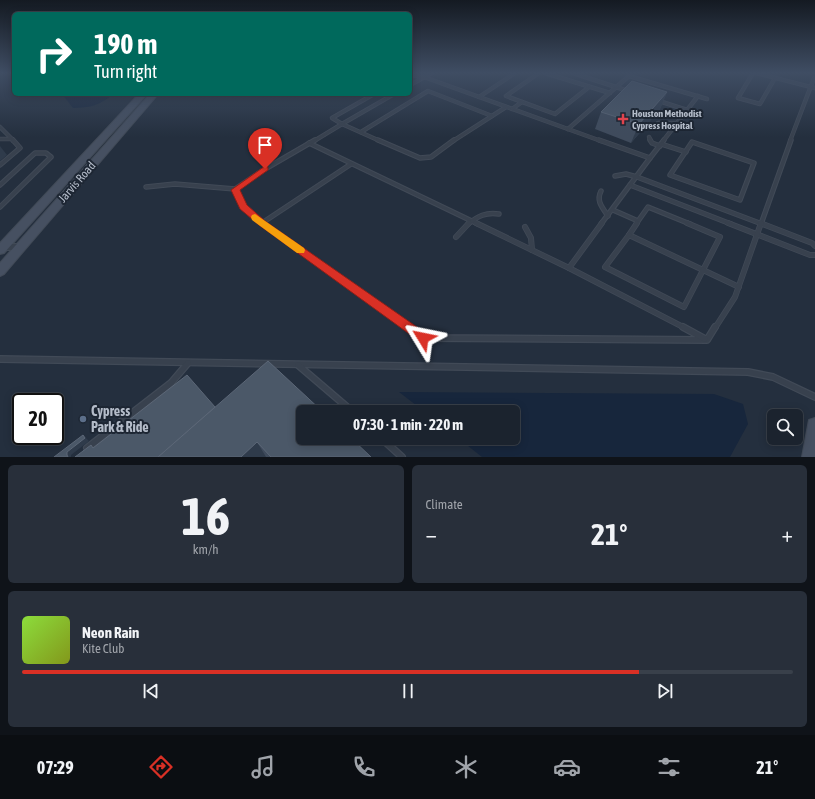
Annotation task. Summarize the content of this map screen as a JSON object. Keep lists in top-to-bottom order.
{
  "streets": {
    "street": ["Jarvis Road"]
  },
  "places": {
    "health": ["Houston Methodist Cypress Hospital"],
    "other": ["Cypress Park & Ride"]
  },
  "page": {
    "turn": ["190 m", "Turn right"],
    "limit": "20",
    "trip": "07:30 · 1 min · 220 m",
    "tile": [
      ["16", "km/h"],
      "Climate"
    ],
    "heat": ["−", "21°", "+"],
    "song": ["Neon Rain", "Kite Club"],
    "tabs": ["07:29", "21°"]
  }
}
